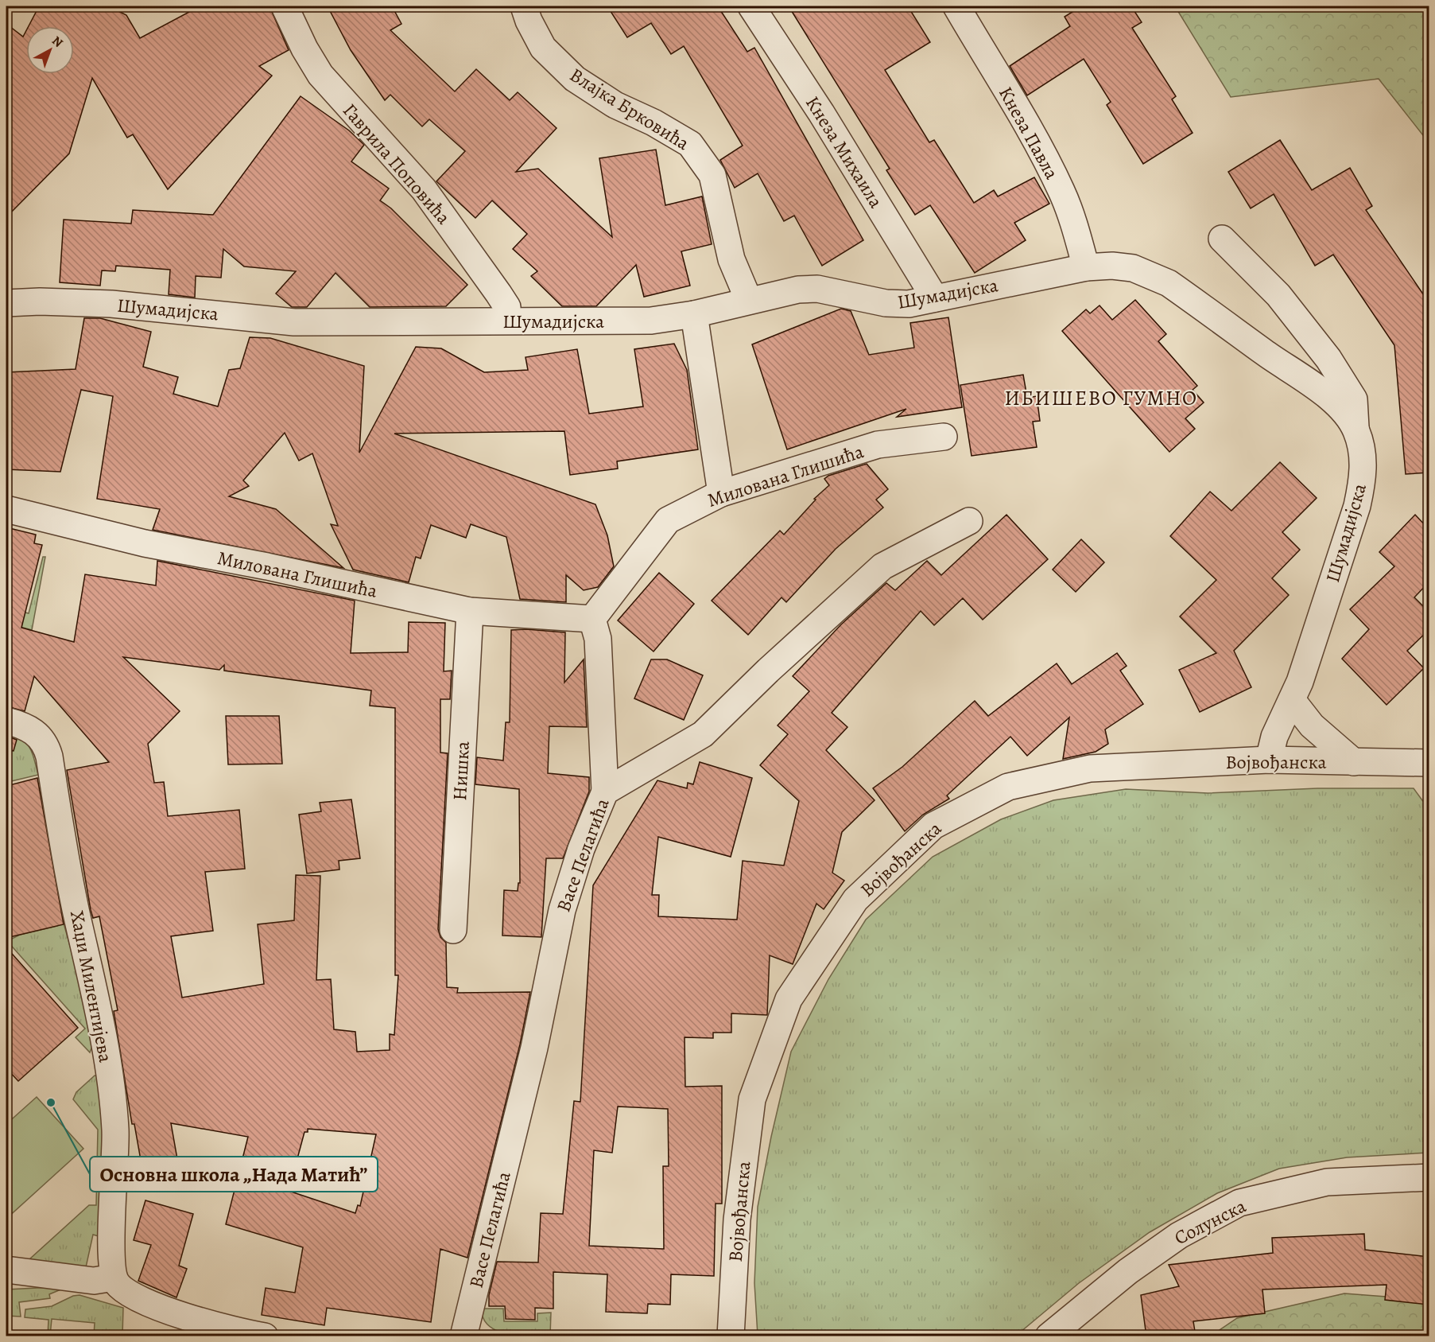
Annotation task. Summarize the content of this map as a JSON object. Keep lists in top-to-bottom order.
{
  "streets": {
    "street": [
      "Влајка Брковића",
      "Кнеза Павла",
      "Кнеза Михаила",
      "Гаврила Поповића",
      "Шумадијска",
      "Милована Глишића",
      "Војвођанска",
      "Нишка",
      "Васе Пелагића",
      "Хаџи Милентијева",
      "Солунска"
    ]
  },
  "crossings": [
    ["Влајка Брковића", "Шумадијска"],
    ["Кнеза Павла", "Шумадијска"],
    ["Кнеза Михаила", "Шумадијска"],
    ["Гаврила Поповића", "Шумадијска"],
    ["Шумадијска", "Војвођанска"],
    ["Милована Глишића", "Нишка"]
  ],
  "districts": ["ИБИШЕВО ГУМНО"],
  "places": ["Основна школа „Нада Матић”"],
  "north": "top right"
}
